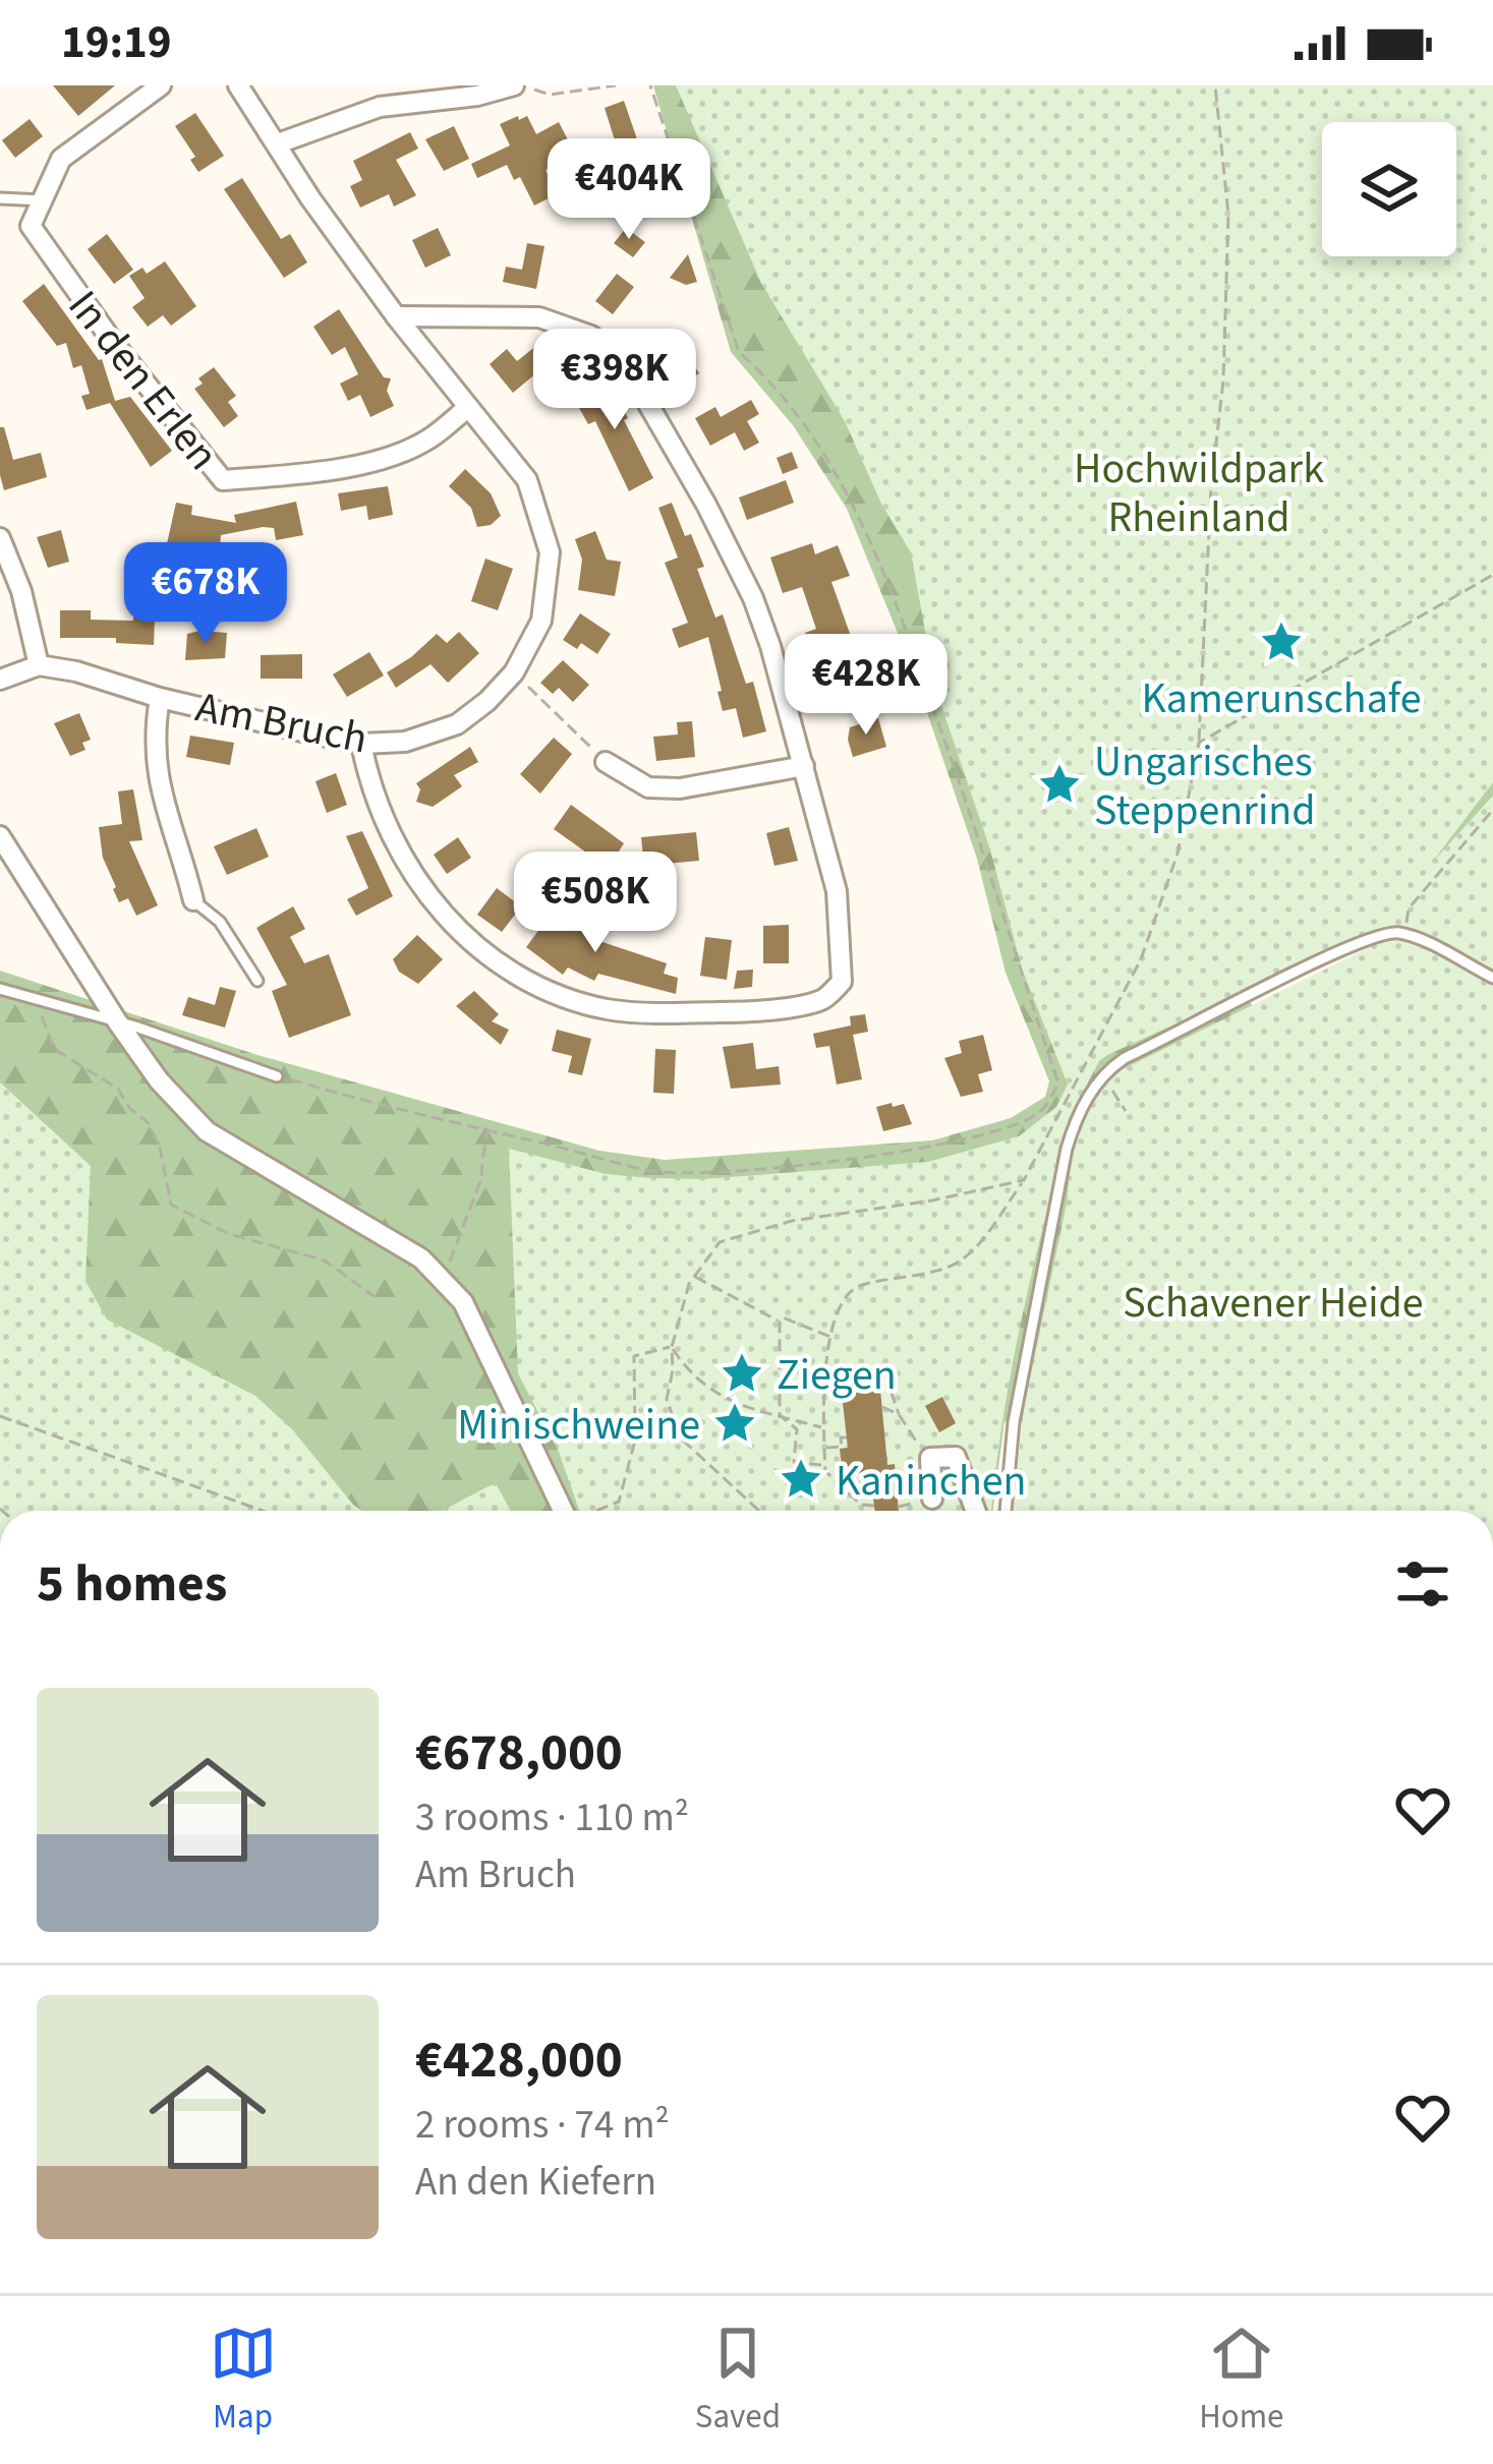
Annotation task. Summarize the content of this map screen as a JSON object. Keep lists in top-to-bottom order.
{
  "streets": {
    "street": ["In den Erlen", "Am Bruch"]
  },
  "crossings": [
    ["In den Erlen", "Am Bruch"]
  ],
  "parks": ["Hochwildpark Rheinland", "Schavener Heide"],
  "places": {
    "place": [
      "Kamerunschafe",
      "Ungarisches Steppenrind",
      "Ziegen",
      "Minischweine",
      "Kaninchen"
    ]
  },
  "page": {
    "status": "19:19",
    "price": [
      "€404K",
      "€398K",
      "€678K",
      "€428K",
      "€508K"
    ],
    "heading": "5 homes",
    "list": [
      {
        "name": "€678,000",
        "note": "3 rooms · 110 m² · Am Bruch"
      },
      {
        "name": "€428,000",
        "note": "2 rooms · 74 m² · An den Kiefern"
      }
    ],
    "tabs": ["Map", "Saved", "Home"]
  }
}
